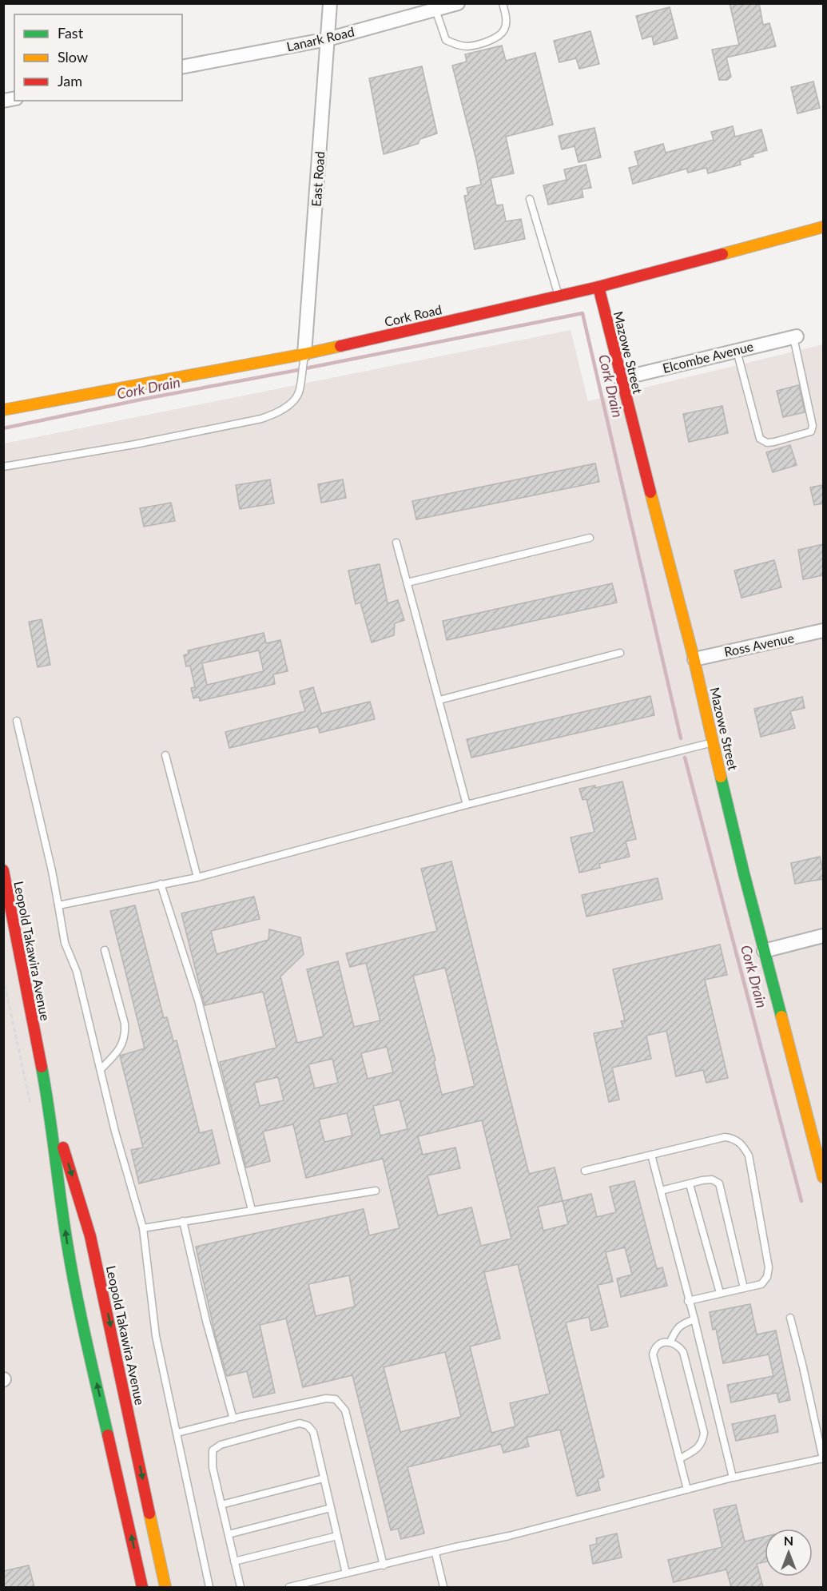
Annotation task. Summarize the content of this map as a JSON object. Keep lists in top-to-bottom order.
{
  "streets": {
    "street": [
      "Lanark Road",
      "East Road",
      "Cork Road",
      "Mazowe Street",
      "Elcombe Avenue",
      "Ross Avenue",
      "Leopold Takawira Avenue"
    ]
  },
  "crossings": [
    ["Lanark Road", "East Road"],
    ["East Road", "Cork Road"],
    ["Cork Road", "Mazowe Street"],
    ["Mazowe Street", "Elcombe Avenue"],
    ["Mazowe Street", "Ross Avenue"]
  ],
  "water": ["Cork Drain"],
  "legend": ["Fast", "Slow", "Jam"],
  "north": "top"
}
